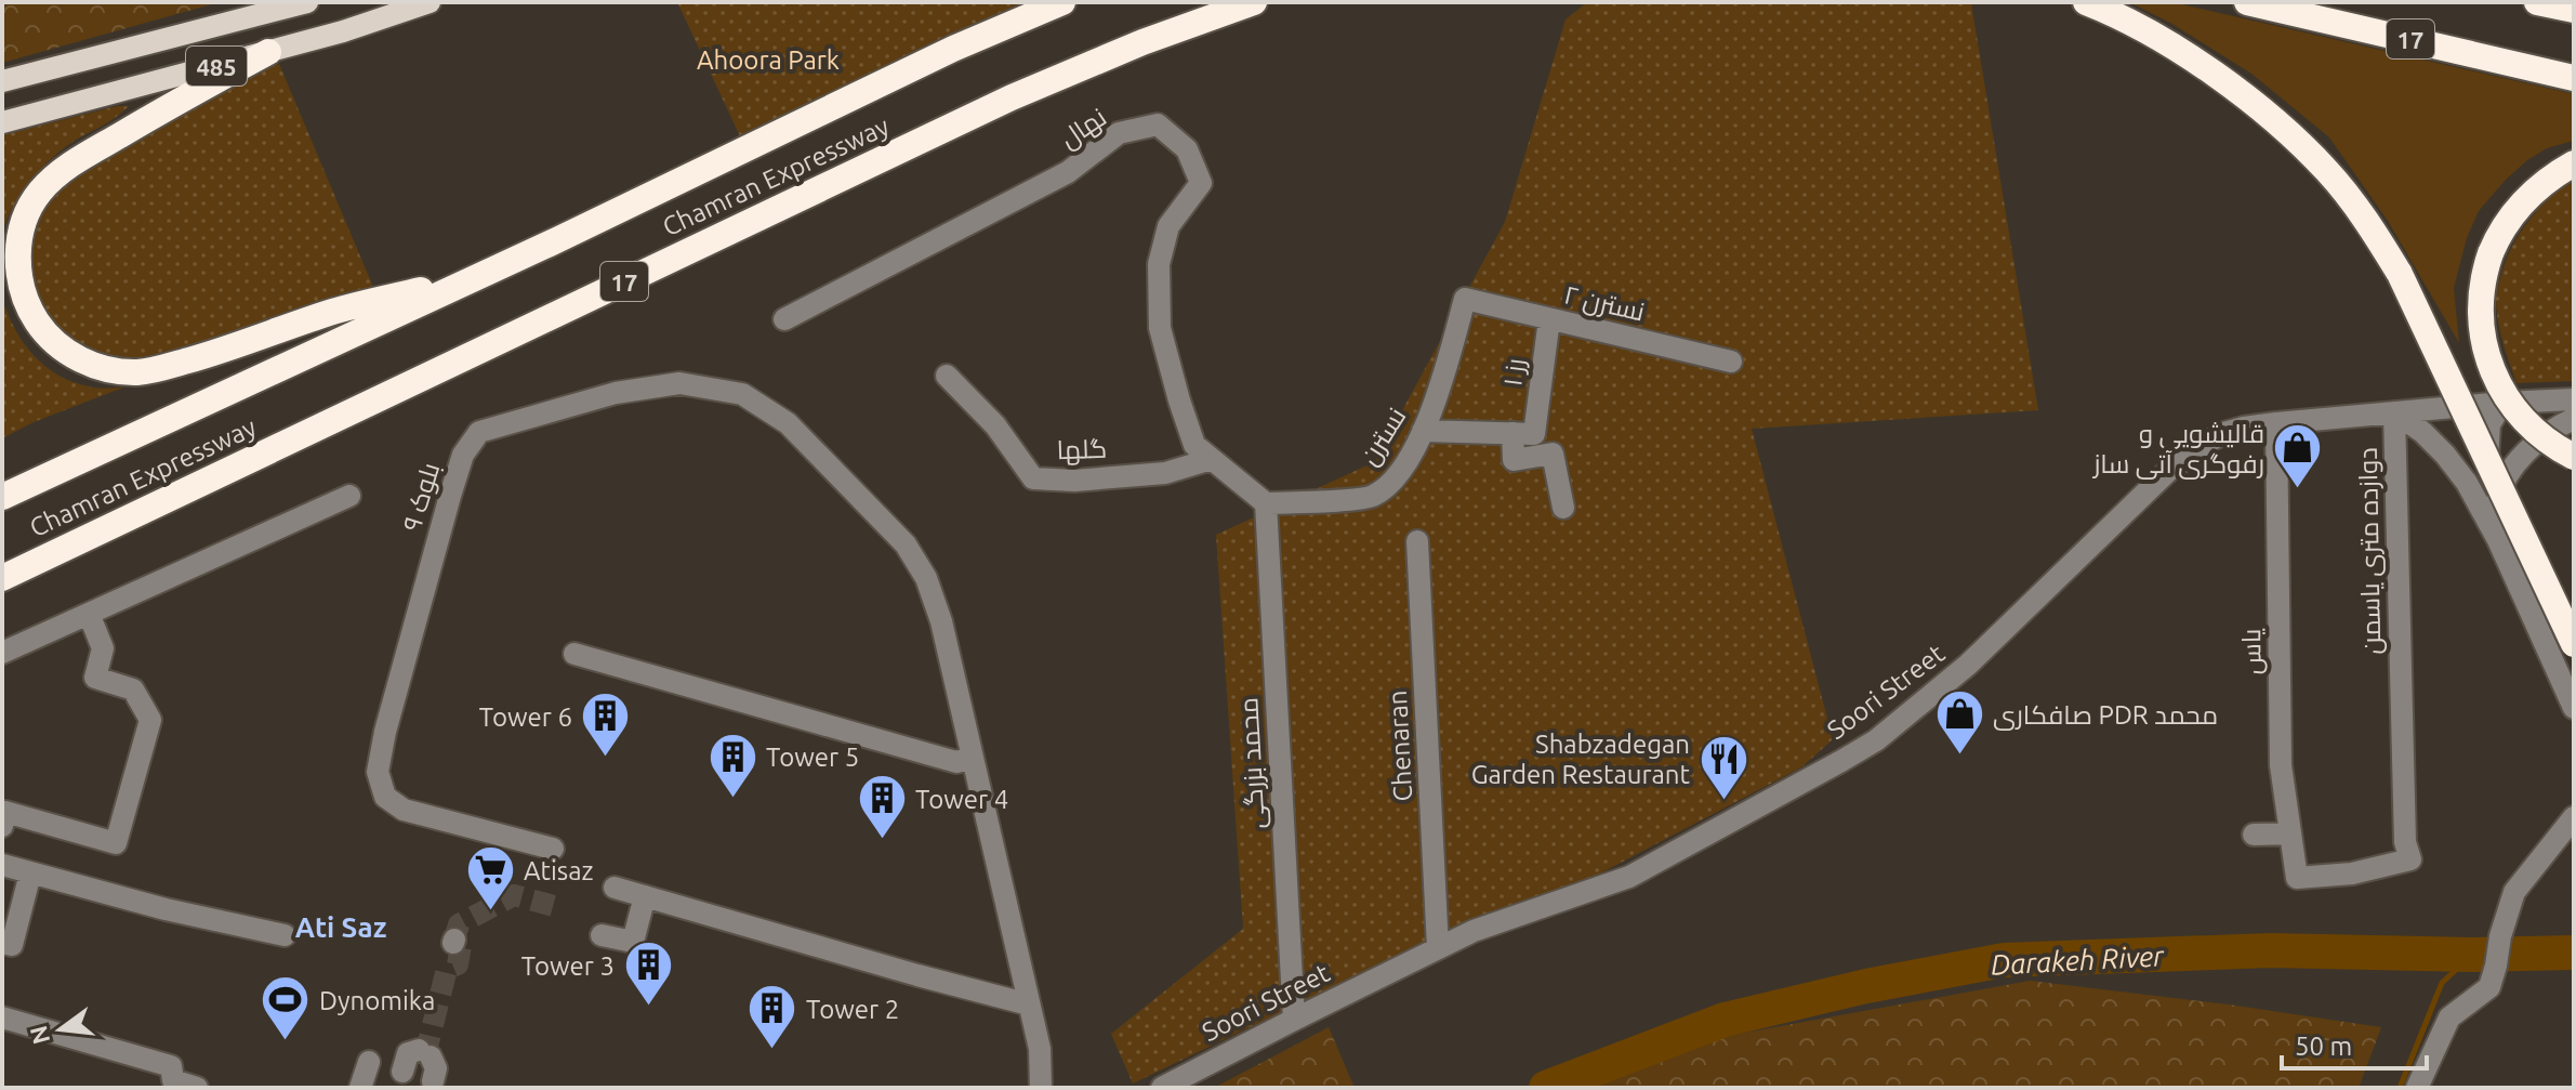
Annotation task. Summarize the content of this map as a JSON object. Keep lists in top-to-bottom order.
{
  "streets": {
    "highway": ["17", "Chamran Expressway"],
    "main road": ["485"],
    "street": [
      "نهال",
      "نسترن ۲",
      "رز ۱",
      "نسترن",
      "گلها",
      "بلوک ۹",
      "دوازده متری یاسمن",
      "یاس",
      "Soori Street",
      "Chenaran",
      "محمد بزرگی"
    ]
  },
  "crossings": [
    ["نهال", "نسترن"],
    ["نهال", "گلها"],
    ["نهال", "محمد بزرگی"],
    ["نسترن ۲", "رز ۱"],
    ["نسترن ۲", "نسترن"],
    ["نسترن", "محمد بزرگی"],
    ["دوازده متری یاسمن", "یاس"],
    ["دوازده متری یاسمن", "Soori Street"],
    ["یاس", "Soori Street"],
    ["Soori Street", "Chenaran"],
    ["Soori Street", "محمد بزرگی"]
  ],
  "districts": ["Ati Saz"],
  "water": ["Darakeh River"],
  "parks": ["Ahoora Park"],
  "places": {
    "shop": ["قالیشویی و رفوگری آتی ساز", "صافکاری PDR محمد"],
    "building": [
      "Tower 6",
      "Tower 5",
      "Tower 4",
      "Tower 3",
      "Tower 2"
    ],
    "restaurant": ["Shabzadegan Garden Restaurant"],
    "supermarket": ["Atisaz"],
    "sports": ["Dynomika"]
  },
  "scale_bar": "50 m",
  "north": "left"
}
